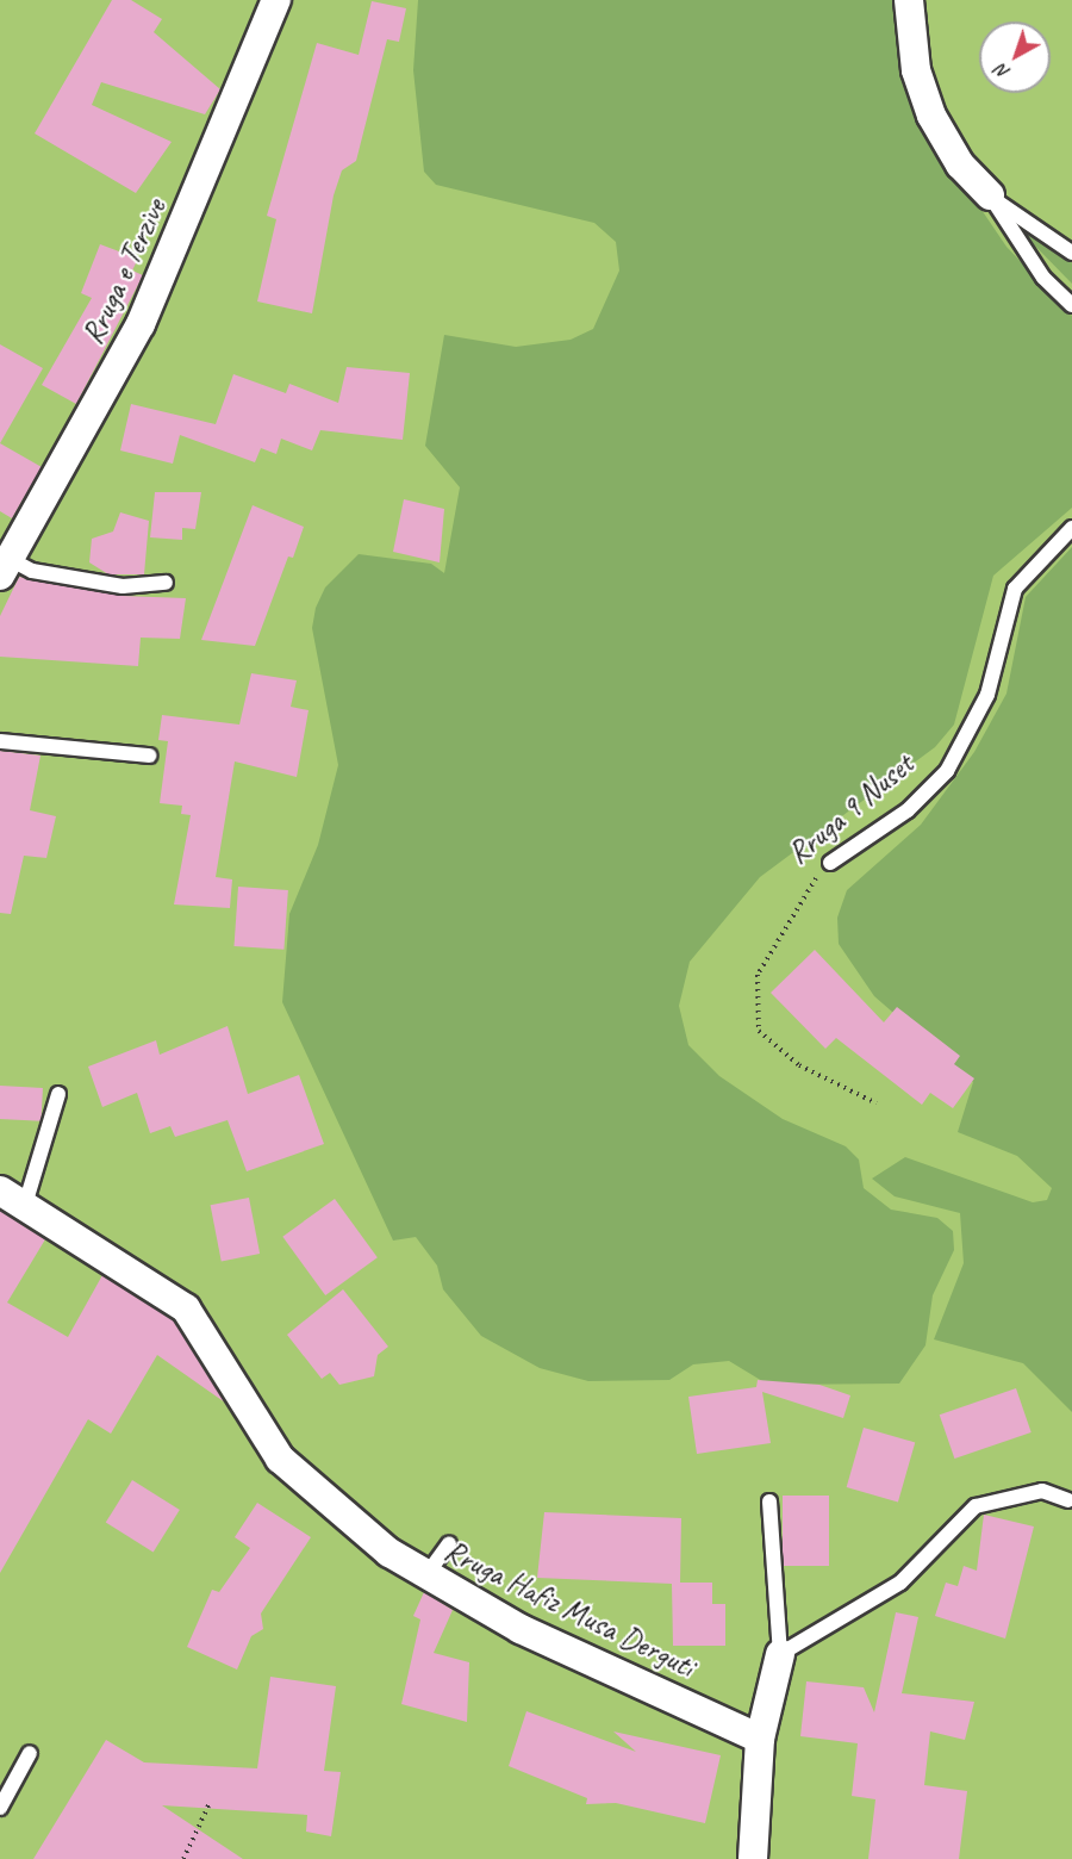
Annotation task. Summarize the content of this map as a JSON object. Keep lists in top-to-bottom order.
{
  "streets": {
    "street": ["Rruga e Terzive", "Rruga Hafiz Musa Derguti"],
    "lane": ["Rruga 9 Nuset"]
  },
  "north": "bottom left"
}
